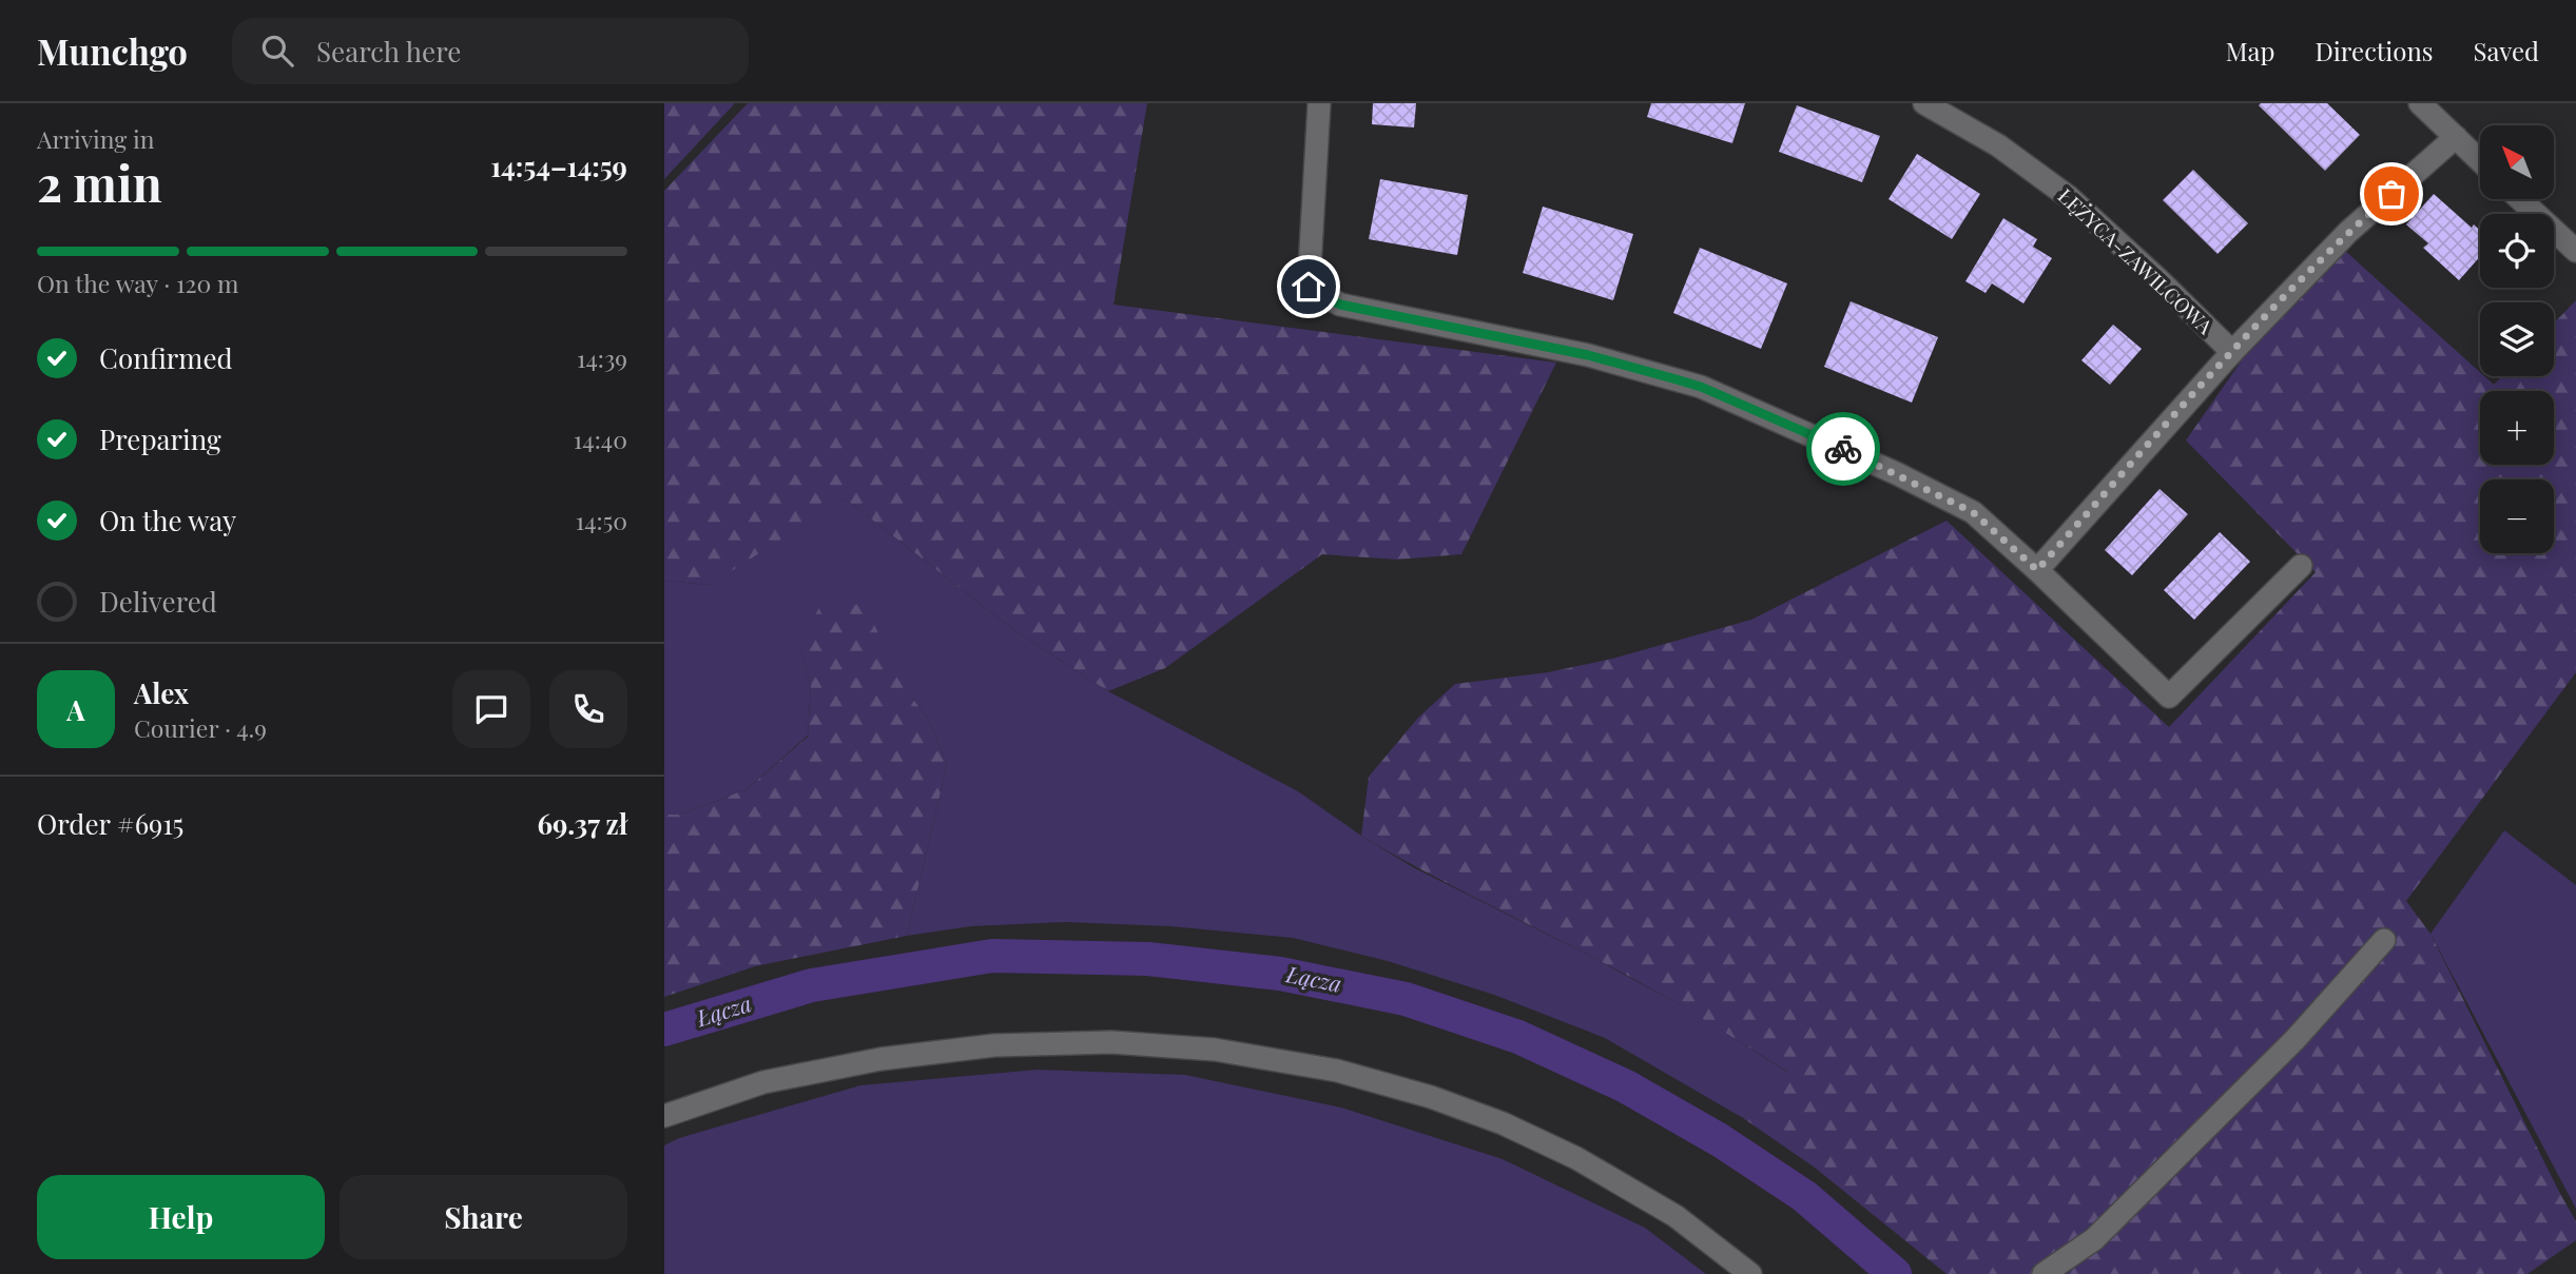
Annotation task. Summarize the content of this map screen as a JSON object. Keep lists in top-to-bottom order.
{
  "streets": {
    "street": ["ŁĘŻYCA-ZAWILCOWA"]
  },
  "water": ["Łącza"],
  "north": "top left",
  "page": {
    "header": "Munchgo",
    "search": "Search here",
    "nav": ["Map", "Directions", "Saved"],
    "heading": ["2 min", "Arriving in", "14:54–14:59"],
    "panel": [
      "Alex",
      "Courier · 4.9",
      "Order #6915",
      "69.37 zł"
    ],
    "map_buttons": ["+", "−"],
    "bar": "On the way · 120 m",
    "list": [
      ["Confirmed", "14:39"],
      ["Preparing", "14:40"],
      ["On the way", "14:50"],
      "Delivered"
    ],
    "round": "A",
    "buttons": ["Help", "Share"]
  }
}
